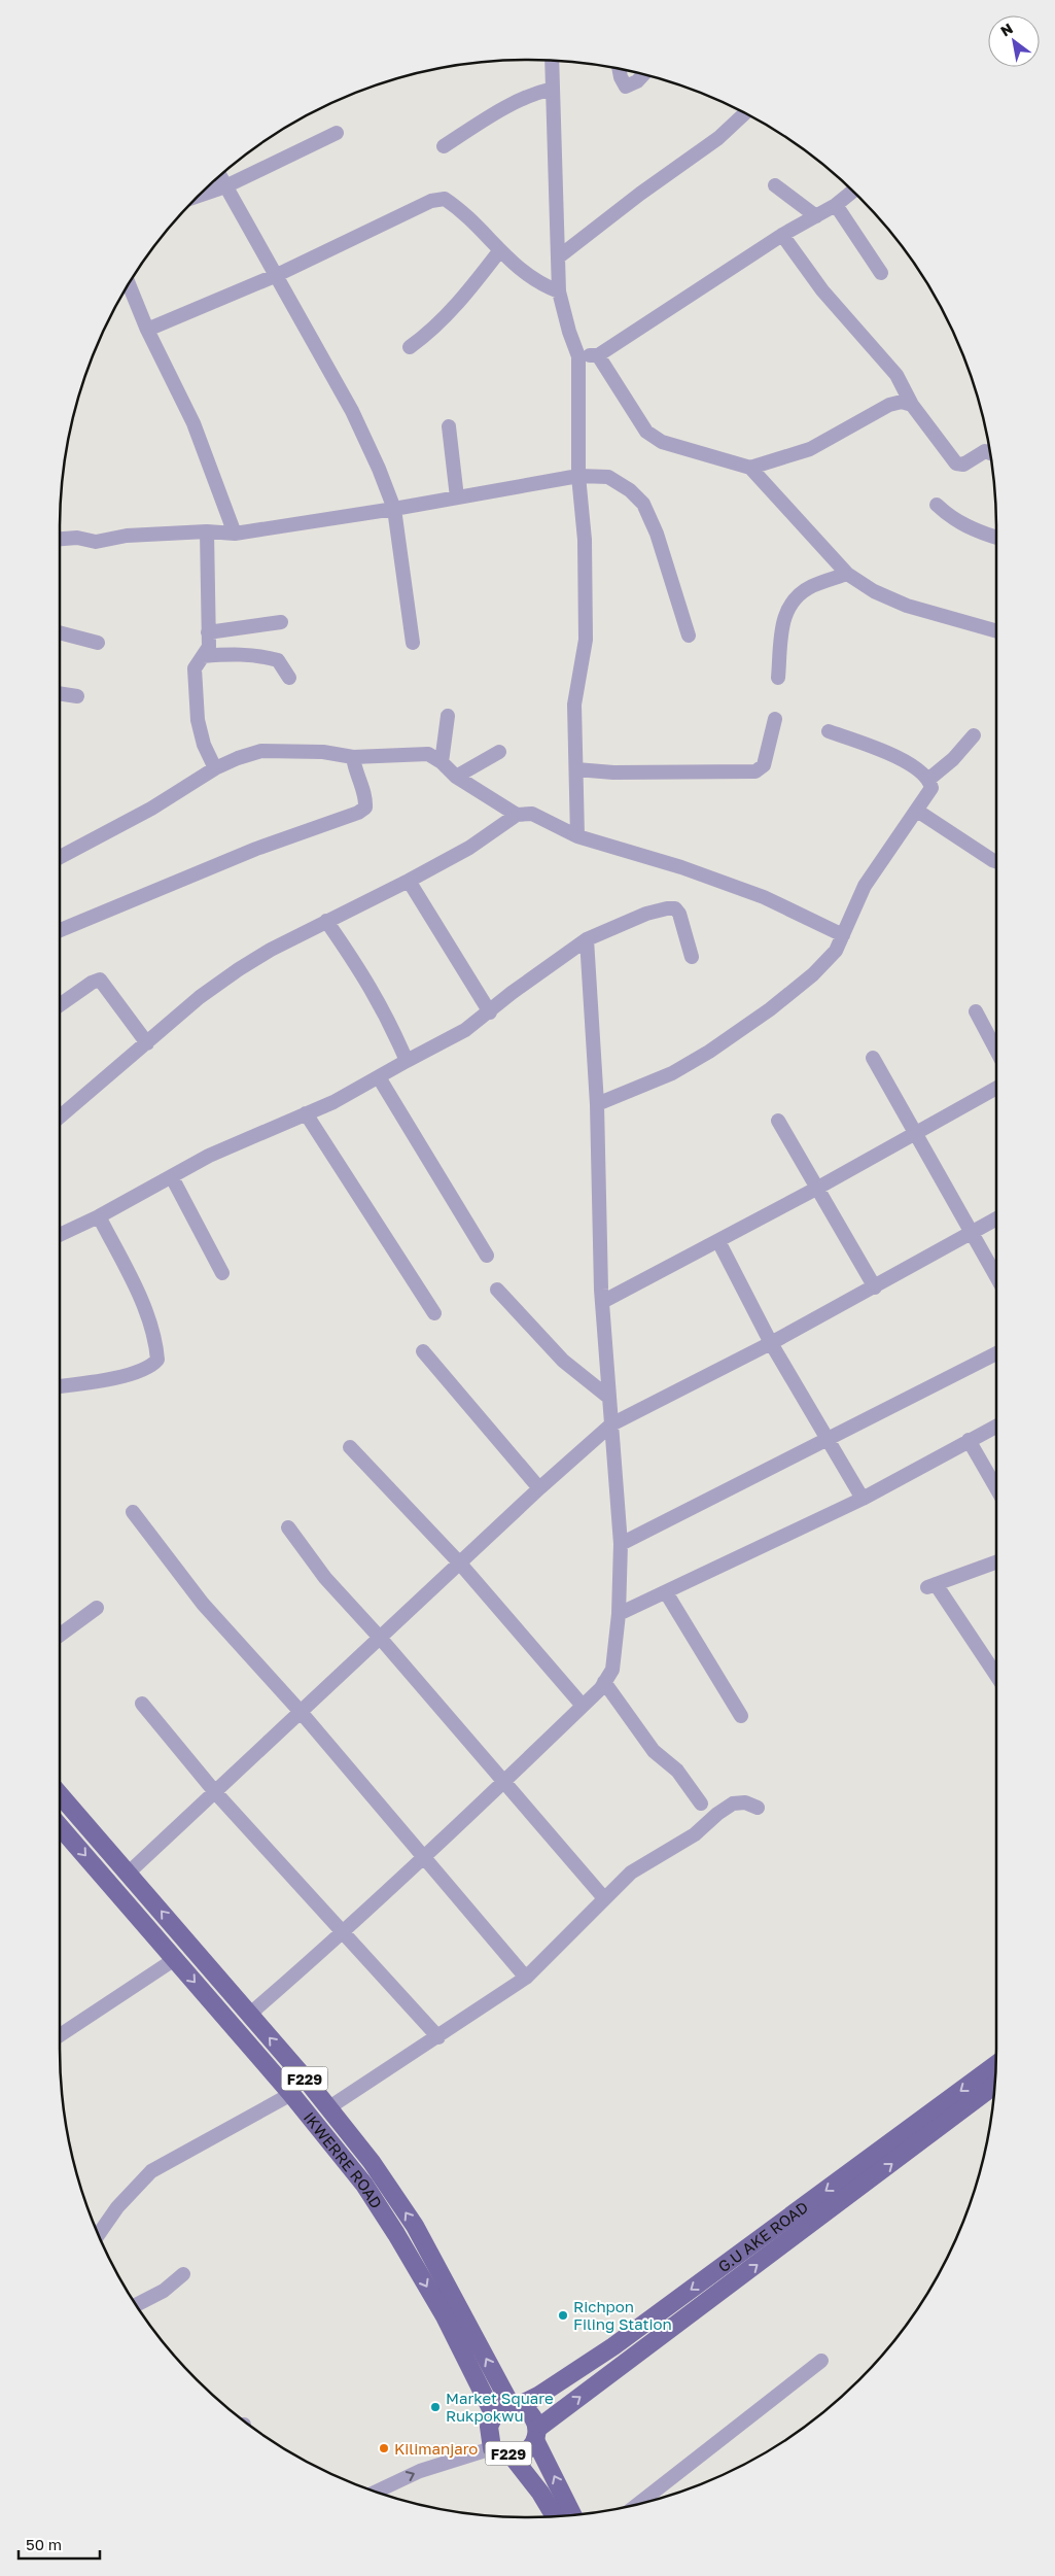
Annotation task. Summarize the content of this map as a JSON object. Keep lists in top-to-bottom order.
{
  "streets": {
    "main road": ["F229", "IKWERRE ROAD", "G.U AKE ROAD"]
  },
  "crossings": [
    ["F229", "IKWERRE ROAD"],
    ["F229", "G.U AKE ROAD"],
    ["IKWERRE ROAD", "G.U AKE ROAD"]
  ],
  "places": ["Richpon Filing Station", "Market Square Rukpokwu", "Kilimanjaro"],
  "scale_bar": "50 m",
  "north": "top left"
}
